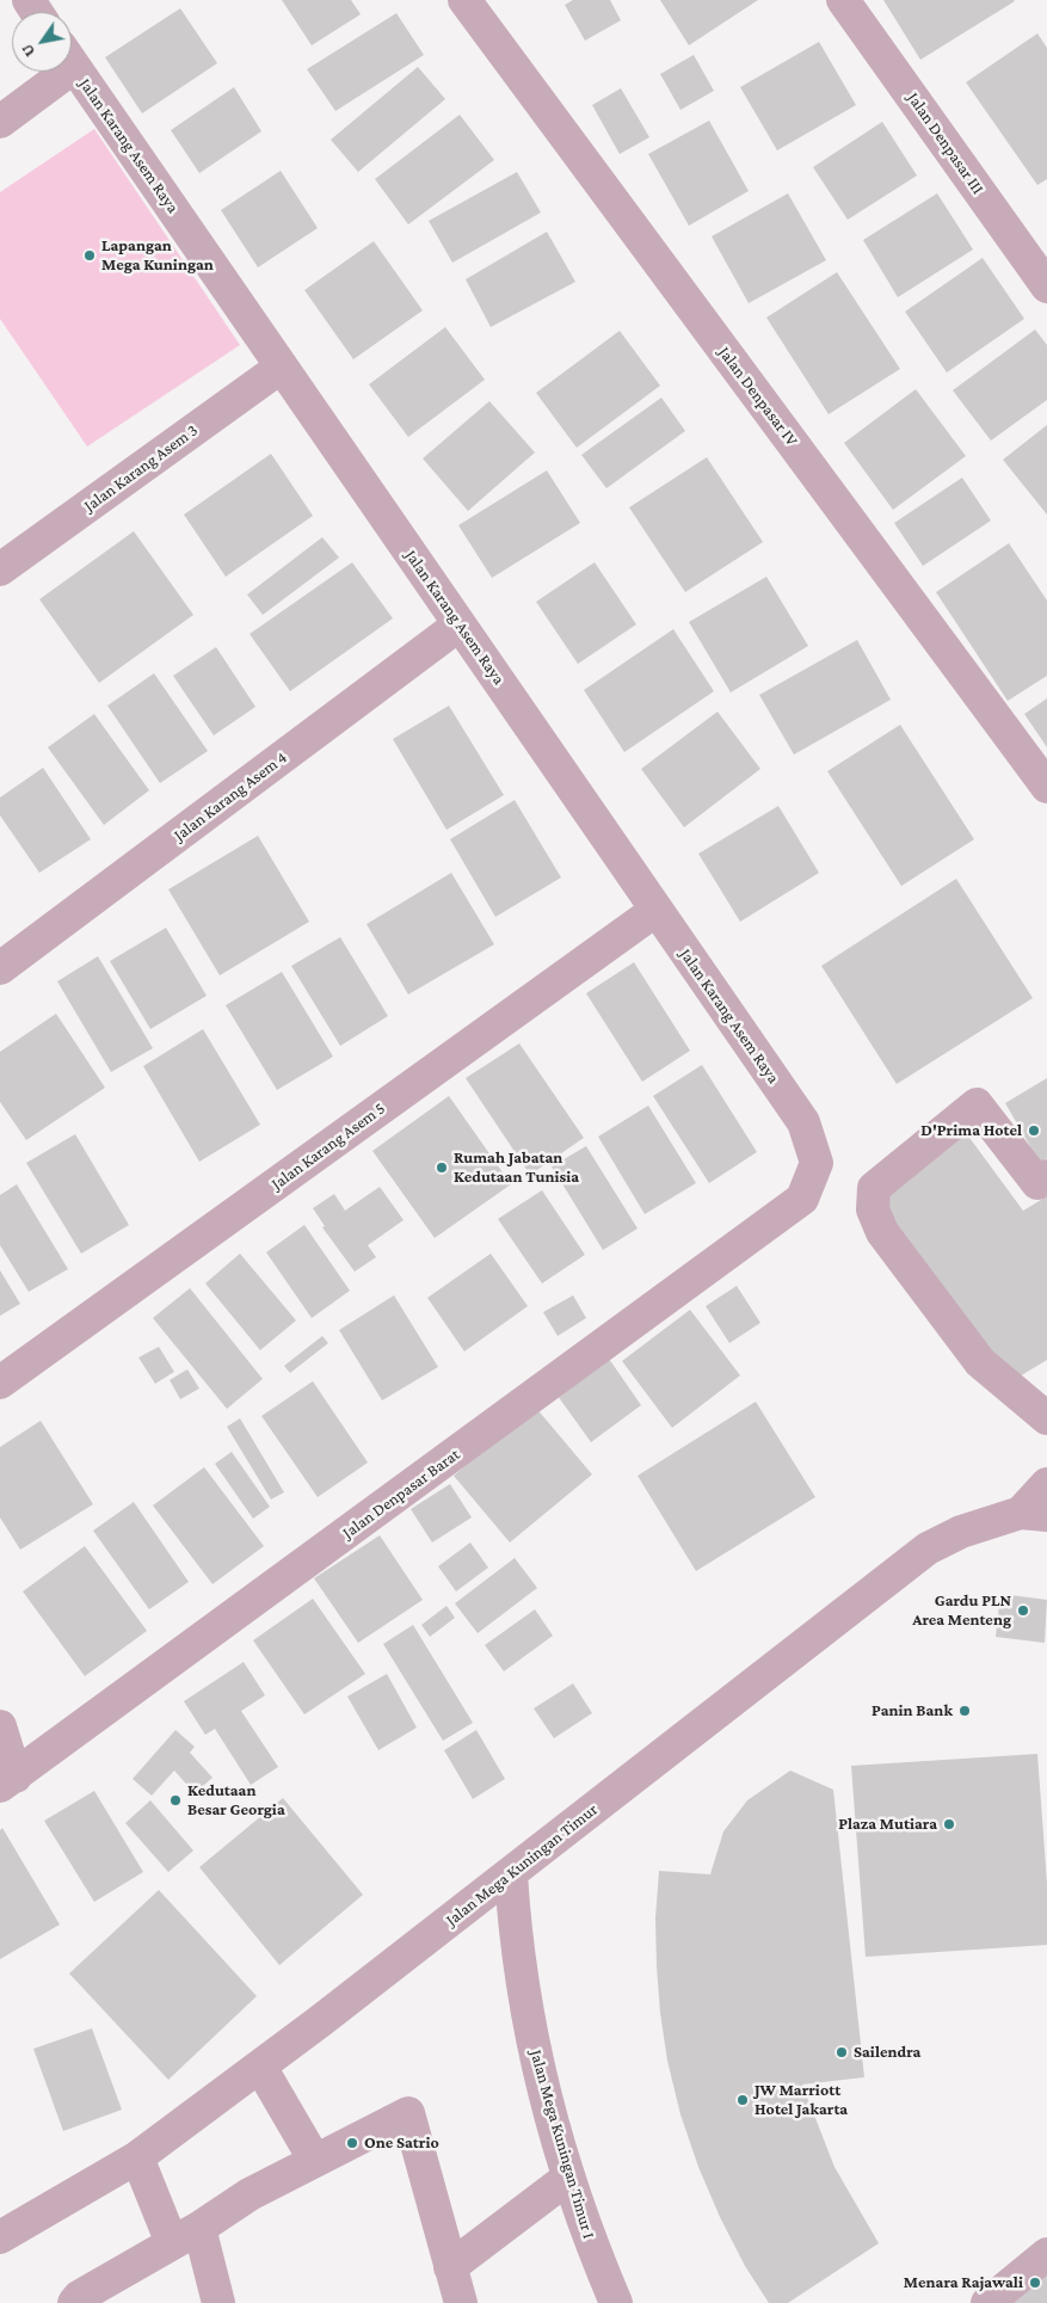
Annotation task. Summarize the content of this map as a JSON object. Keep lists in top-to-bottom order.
{
  "streets": {
    "street": [
      "Jalan Denpasar III",
      "Jalan Karang Asem Raya",
      "Jalan Denpasar IV",
      "Jalan Karang Asem 3",
      "Jalan Karang Asem 4",
      "Jalan Karang Asem 5",
      "Jalan Denpasar Barat",
      "Jalan Mega Kuningan Timur",
      "Jalan Mega Kuningan Timur I"
    ]
  },
  "crossings": [
    ["Jalan Karang Asem Raya", "Jalan Karang Asem 3"],
    ["Jalan Karang Asem Raya", "Jalan Karang Asem 4"],
    ["Jalan Karang Asem Raya", "Jalan Karang Asem 5"],
    ["Jalan Karang Asem Raya", "Jalan Denpasar Barat"],
    ["Jalan Mega Kuningan Timur", "Jalan Mega Kuningan Timur I"]
  ],
  "places": [
    "Lapangan Mega Kuningan",
    "D'Prima Hotel",
    "Rumah Jabatan Kedutaan Tunisia",
    "Gardu PLN Area Menteng",
    "Panin Bank",
    "Kedutaan Besar Georgia",
    "Plaza Mutiara",
    "Sailendra",
    "JW Marriott Hotel Jakarta",
    "One Satrio",
    "Menara Rajawali"
  ],
  "north": "bottom left"
}
